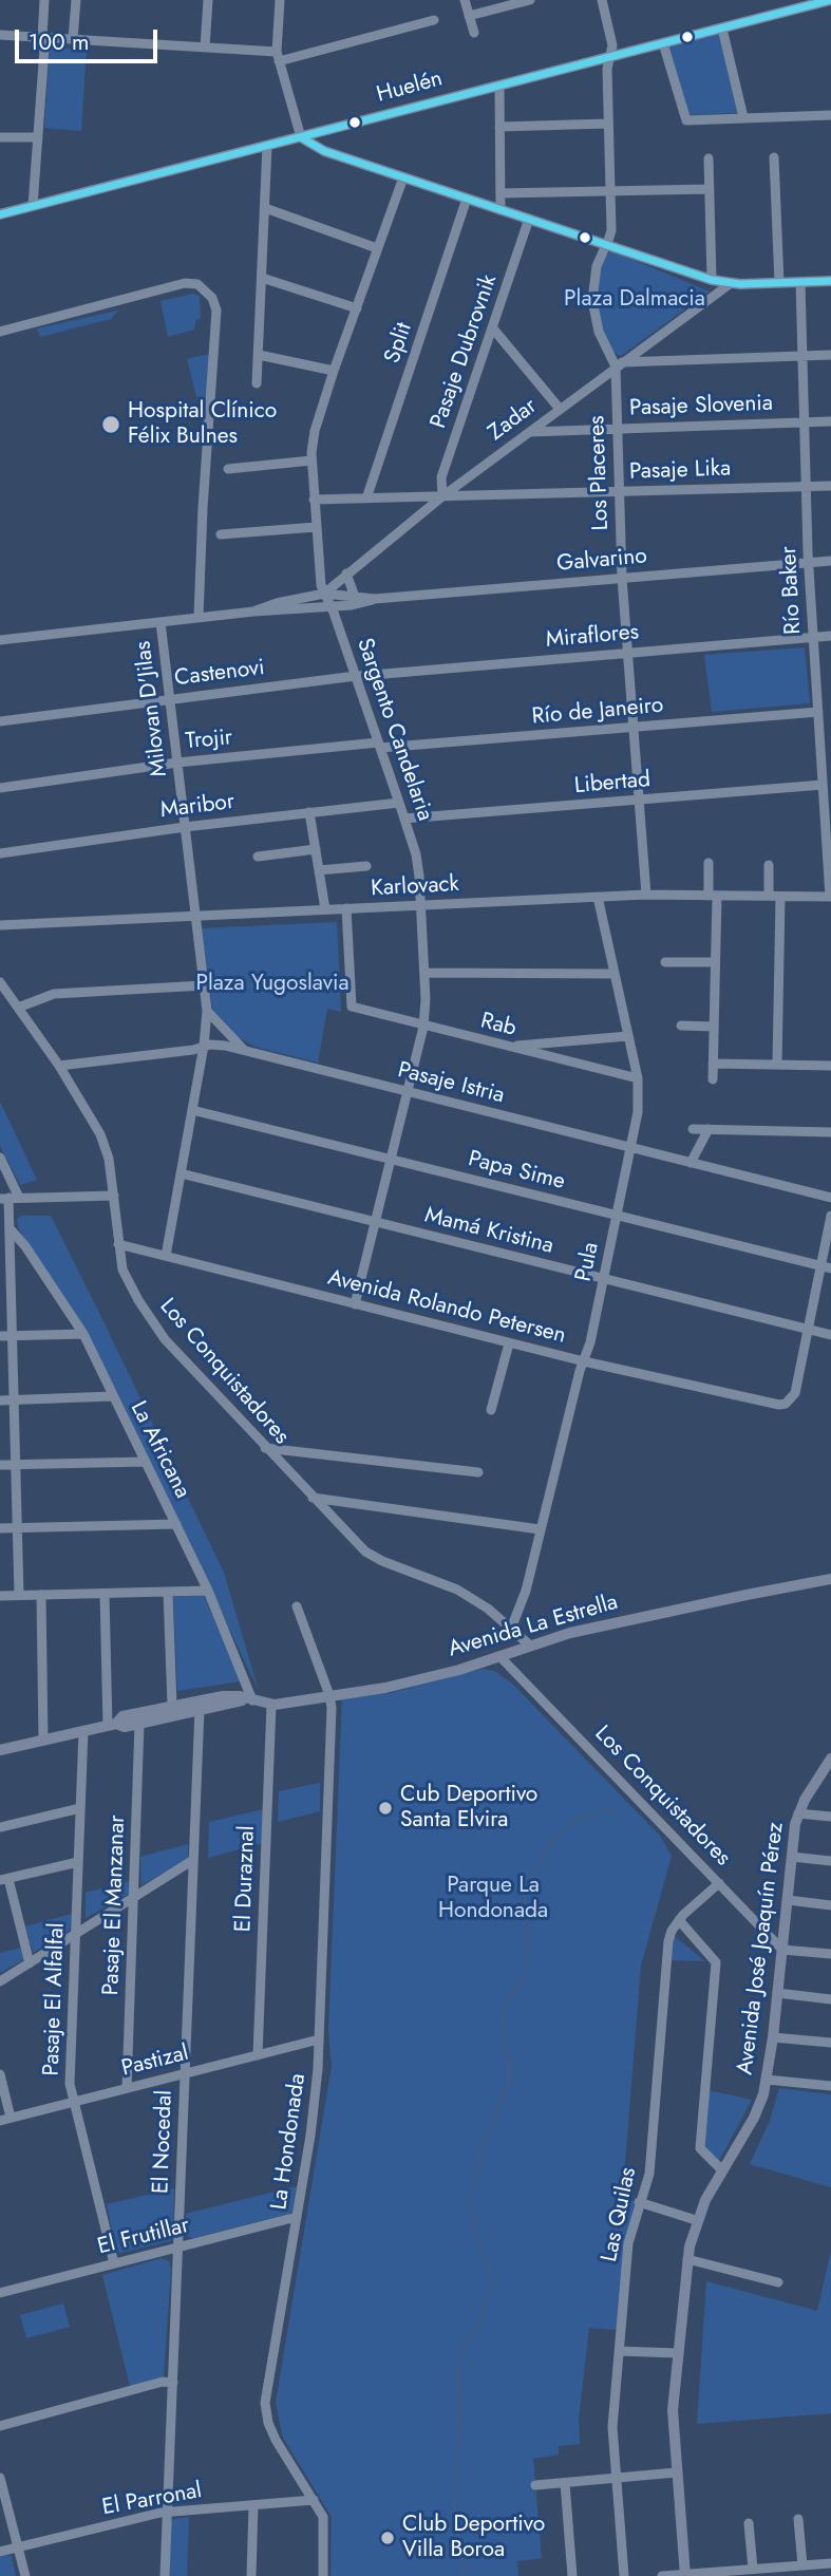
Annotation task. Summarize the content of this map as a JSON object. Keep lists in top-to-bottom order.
{
  "streets": {
    "main road": ["Huelén", "Avenida La Estrella", "Avenida José Joaquín Pérez"],
    "street": [
      "Split",
      "Pasaje Dubrovnik",
      "Pasaje Slovenia",
      "Zadar",
      "Pasaje Lika",
      "Los Placeres",
      "Galvarino",
      "Río Baker",
      "Miraflores",
      "Castenovi",
      "Milovan D'Jilas",
      "Río de Janeiro",
      "Sargento Candelaria",
      "Trojir",
      "Libertad",
      "Maribor",
      "Karlovack",
      "Rab",
      "Pasaje Istria",
      "Papa Sime",
      "Mamá Kristina",
      "Pula",
      "Avenida Rolando Petersen",
      "Los Conquistadores",
      "La Africana",
      "El Duraznal",
      "Pasaje El Manzanar",
      "Pasaje El Alfalfal",
      "Pastizal",
      "El Nocedal",
      "La Hondonada",
      "Las Quilas",
      "El Frutillar",
      "El Parronal"
    ]
  },
  "crossings": [
    ["Huelén", "Los Placeres"],
    ["Split", "Pasaje Lika"],
    ["Pasaje Dubrovnik", "Zadar"],
    ["Pasaje Dubrovnik", "Pasaje Lika"],
    ["Pasaje Slovenia", "Zadar"],
    ["Pasaje Slovenia", "Los Placeres"],
    ["Pasaje Slovenia", "Río Baker"],
    ["Zadar", "Pasaje Lika"],
    ["Zadar", "Los Placeres"],
    ["Zadar", "Galvarino"],
    ["Zadar", "Sargento Candelaria"],
    ["Pasaje Lika", "Los Placeres"],
    ["Pasaje Lika", "Río Baker"],
    ["Pasaje Lika", "Sargento Candelaria"],
    ["Los Placeres", "Galvarino"],
    ["Los Placeres", "Miraflores"],
    ["Los Placeres", "Río de Janeiro"],
    ["Los Placeres", "Libertad"],
    ["Los Placeres", "Karlovack"],
    ["Galvarino", "Río Baker"],
    ["Galvarino", "Milovan D'Jilas"],
    ["Galvarino", "Sargento Candelaria"],
    ["Río Baker", "Miraflores"],
    ["Río Baker", "Río de Janeiro"],
    ["Río Baker", "Libertad"],
    ["Río Baker", "Karlovack"],
    ["Miraflores", "Castenovi"],
    ["Miraflores", "Sargento Candelaria"],
    ["Castenovi", "Milovan D'Jilas"],
    ["Castenovi", "Sargento Candelaria"],
    ["Milovan D'Jilas", "Trojir"],
    ["Milovan D'Jilas", "Maribor"],
    ["Milovan D'Jilas", "Karlovack"],
    ["Milovan D'Jilas", "Pasaje Istria"],
    ["Milovan D'Jilas", "Papa Sime"],
    ["Milovan D'Jilas", "Mamá Kristina"],
    ["Milovan D'Jilas", "Avenida Rolando Petersen"],
    ["Río de Janeiro", "Sargento Candelaria"],
    ["Río de Janeiro", "Trojir"],
    ["Sargento Candelaria", "Trojir"],
    ["Sargento Candelaria", "Libertad"],
    ["Sargento Candelaria", "Maribor"],
    ["Sargento Candelaria", "Karlovack"],
    ["Sargento Candelaria", "Rab"],
    ["Sargento Candelaria", "Pasaje Istria"],
    ["Sargento Candelaria", "Papa Sime"],
    ["Sargento Candelaria", "Mamá Kristina"],
    ["Sargento Candelaria", "Avenida Rolando Petersen"],
    ["Karlovack", "Rab"],
    ["Karlovack", "Pula"],
    ["Rab", "Pula"],
    ["Pasaje Istria", "Pula"],
    ["Pasaje Istria", "Los Conquistadores"],
    ["Papa Sime", "Pula"],
    ["Mamá Kristina", "Pula"],
    ["Mamá Kristina", "Avenida Rolando Petersen"],
    ["Pula", "Avenida Rolando Petersen"],
    ["Pula", "Los Conquistadores"],
    ["Avenida Rolando Petersen", "Los Conquistadores"],
    ["Los Conquistadores", "Avenida La Estrella"],
    ["Los Conquistadores", "Avenida José Joaquín Pérez"],
    ["Los Conquistadores", "Las Quilas"],
    ["La Africana", "Avenida La Estrella"],
    ["Avenida La Estrella", "El Duraznal"],
    ["Avenida La Estrella", "Pasaje El Manzanar"],
    ["Avenida La Estrella", "Pasaje El Alfalfal"],
    ["Avenida La Estrella", "El Nocedal"],
    ["Avenida La Estrella", "La Hondonada"],
    ["El Duraznal", "Pastizal"],
    ["Pasaje El Manzanar", "Pastizal"],
    ["Pasaje El Alfalfal", "Pastizal"],
    ["Pasaje El Alfalfal", "El Frutillar"],
    ["Pastizal", "El Nocedal"],
    ["Pastizal", "La Hondonada"],
    ["El Nocedal", "El Frutillar"],
    ["El Nocedal", "El Parronal"],
    ["La Hondonada", "El Frutillar"],
    ["La Hondonada", "El Parronal"]
  ],
  "parks": ["Plaza Dalmacia", "Plaza Yugoslavia", "Parque La Hondonada"],
  "places": ["Hospital Clínico Félix Bulnes", "Cub Deportivo Santa Elvira", "Club Deportivo Villa Boroa"],
  "scale_bar": "100 m"
}
